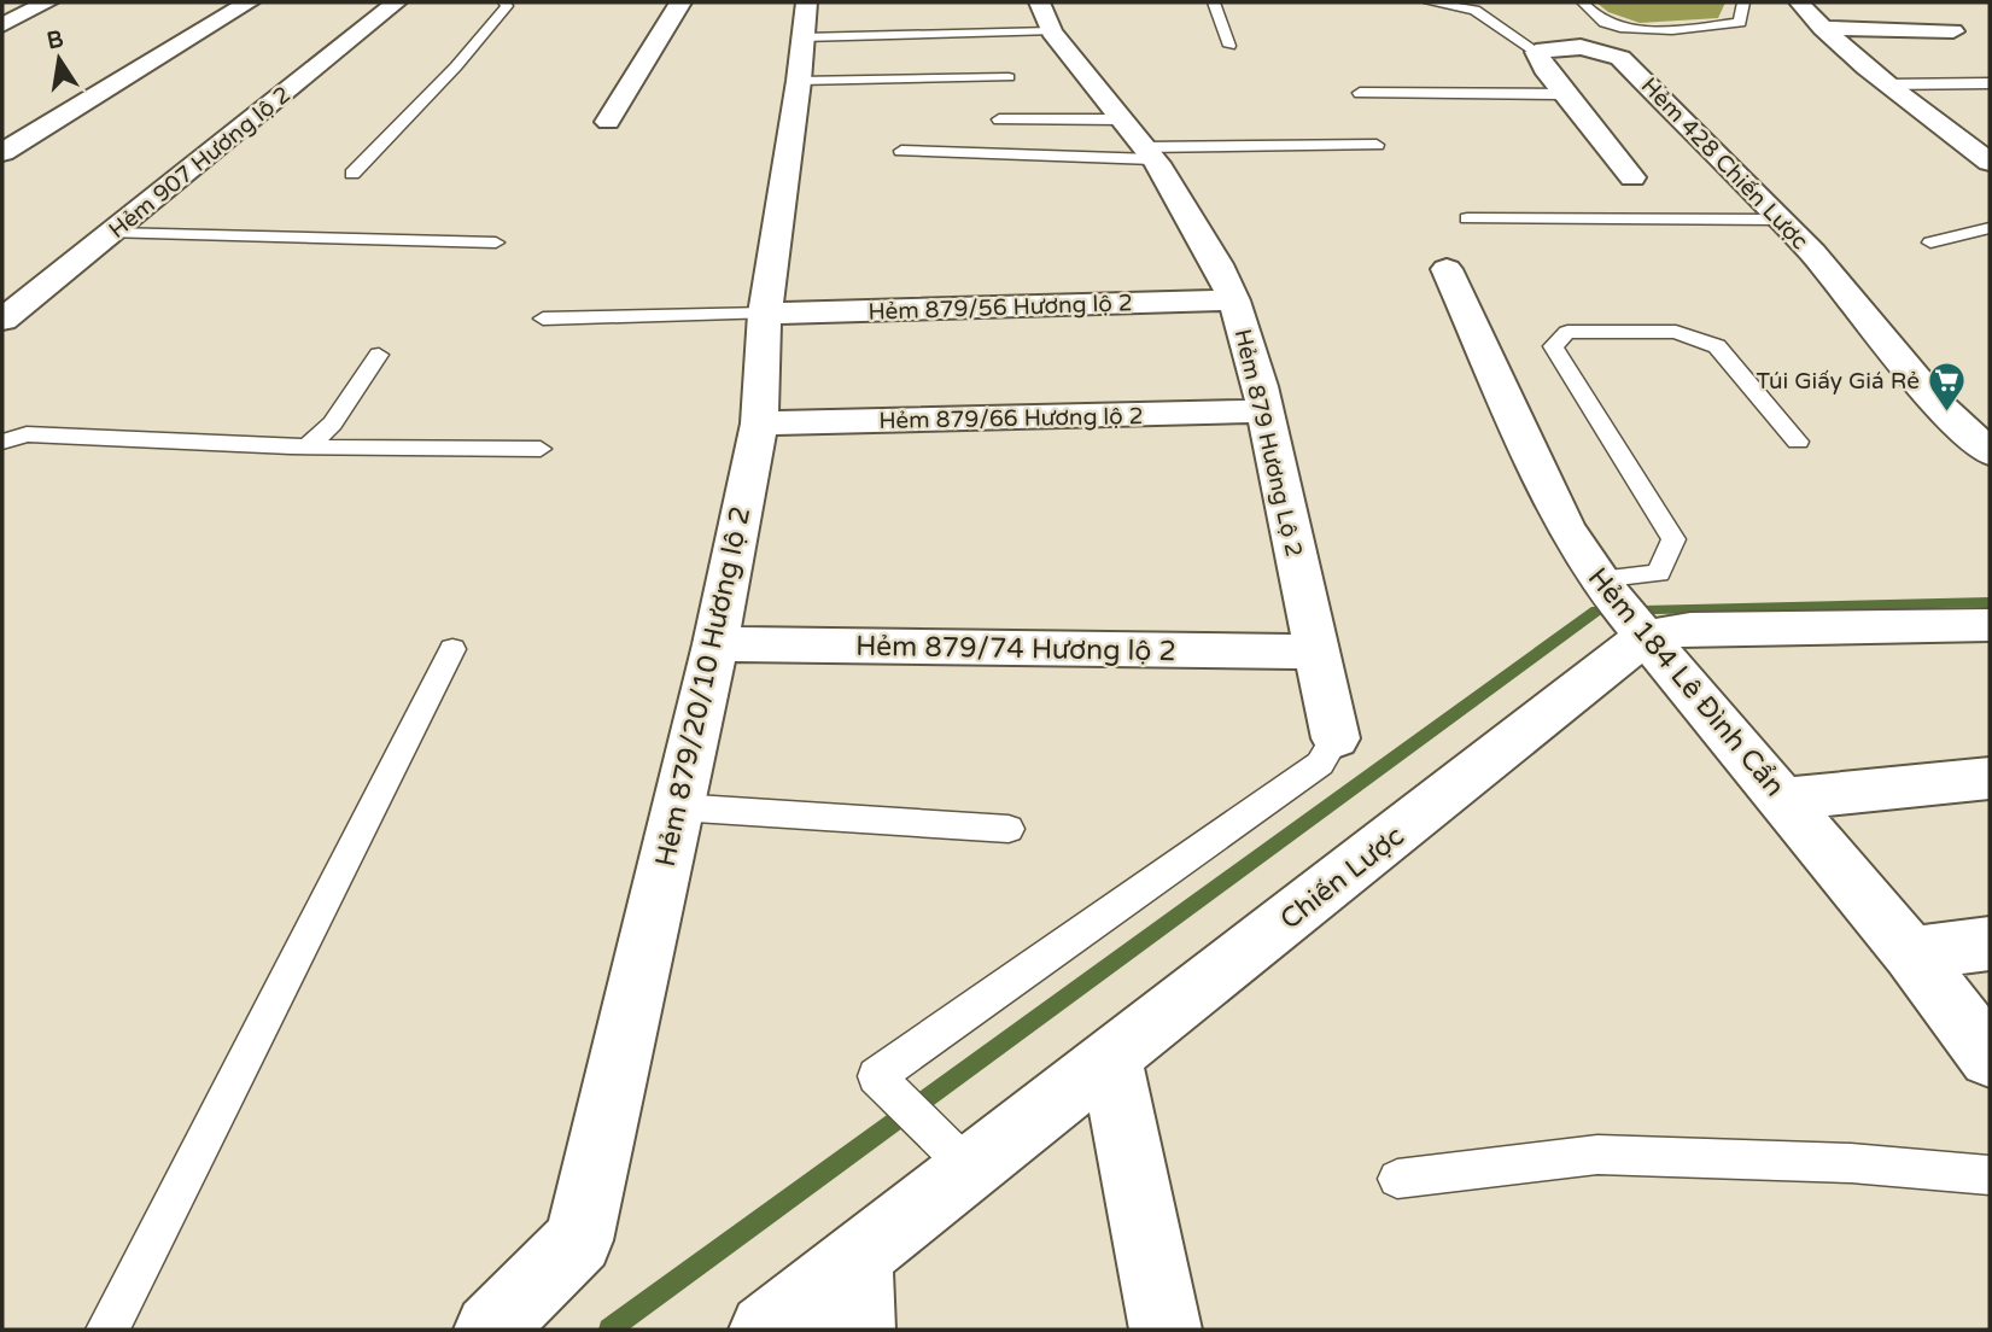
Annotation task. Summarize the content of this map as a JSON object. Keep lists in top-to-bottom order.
{
  "streets": {
    "street": [
      "Hẻm 907 Hương lộ 2",
      "Hẻm 428 Chiến Lược",
      "Hẻm 879/56 Hương lộ 2",
      "Hẻm 879/66 Hương lộ 2",
      "Hẻm 879 Hương Lộ 2",
      "Hẻm 879/74 Hương lộ 2",
      "Hẻm 184 Lê Đình Cẩn",
      "Hẻm 879/20/10 Hương lộ 2",
      "Chiến Lược"
    ]
  },
  "crossings": [
    ["Hẻm 879/56 Hương lộ 2", "Hẻm 879 Hương Lộ 2"],
    ["Hẻm 879/56 Hương lộ 2", "Hẻm 879/20/10 Hương lộ 2"],
    ["Hẻm 879/66 Hương lộ 2", "Hẻm 879 Hương Lộ 2"],
    ["Hẻm 879/66 Hương lộ 2", "Hẻm 879/20/10 Hương lộ 2"],
    ["Hẻm 879 Hương Lộ 2", "Hẻm 879/74 Hương lộ 2"],
    ["Hẻm 879/74 Hương lộ 2", "Hẻm 879/20/10 Hương lộ 2"],
    ["Hẻm 184 Lê Đình Cẩn", "Chiến Lược"]
  ],
  "places": {
    "supermarket": ["Túi Giấy Giá Rẻ"]
  },
  "north": "top"
}
